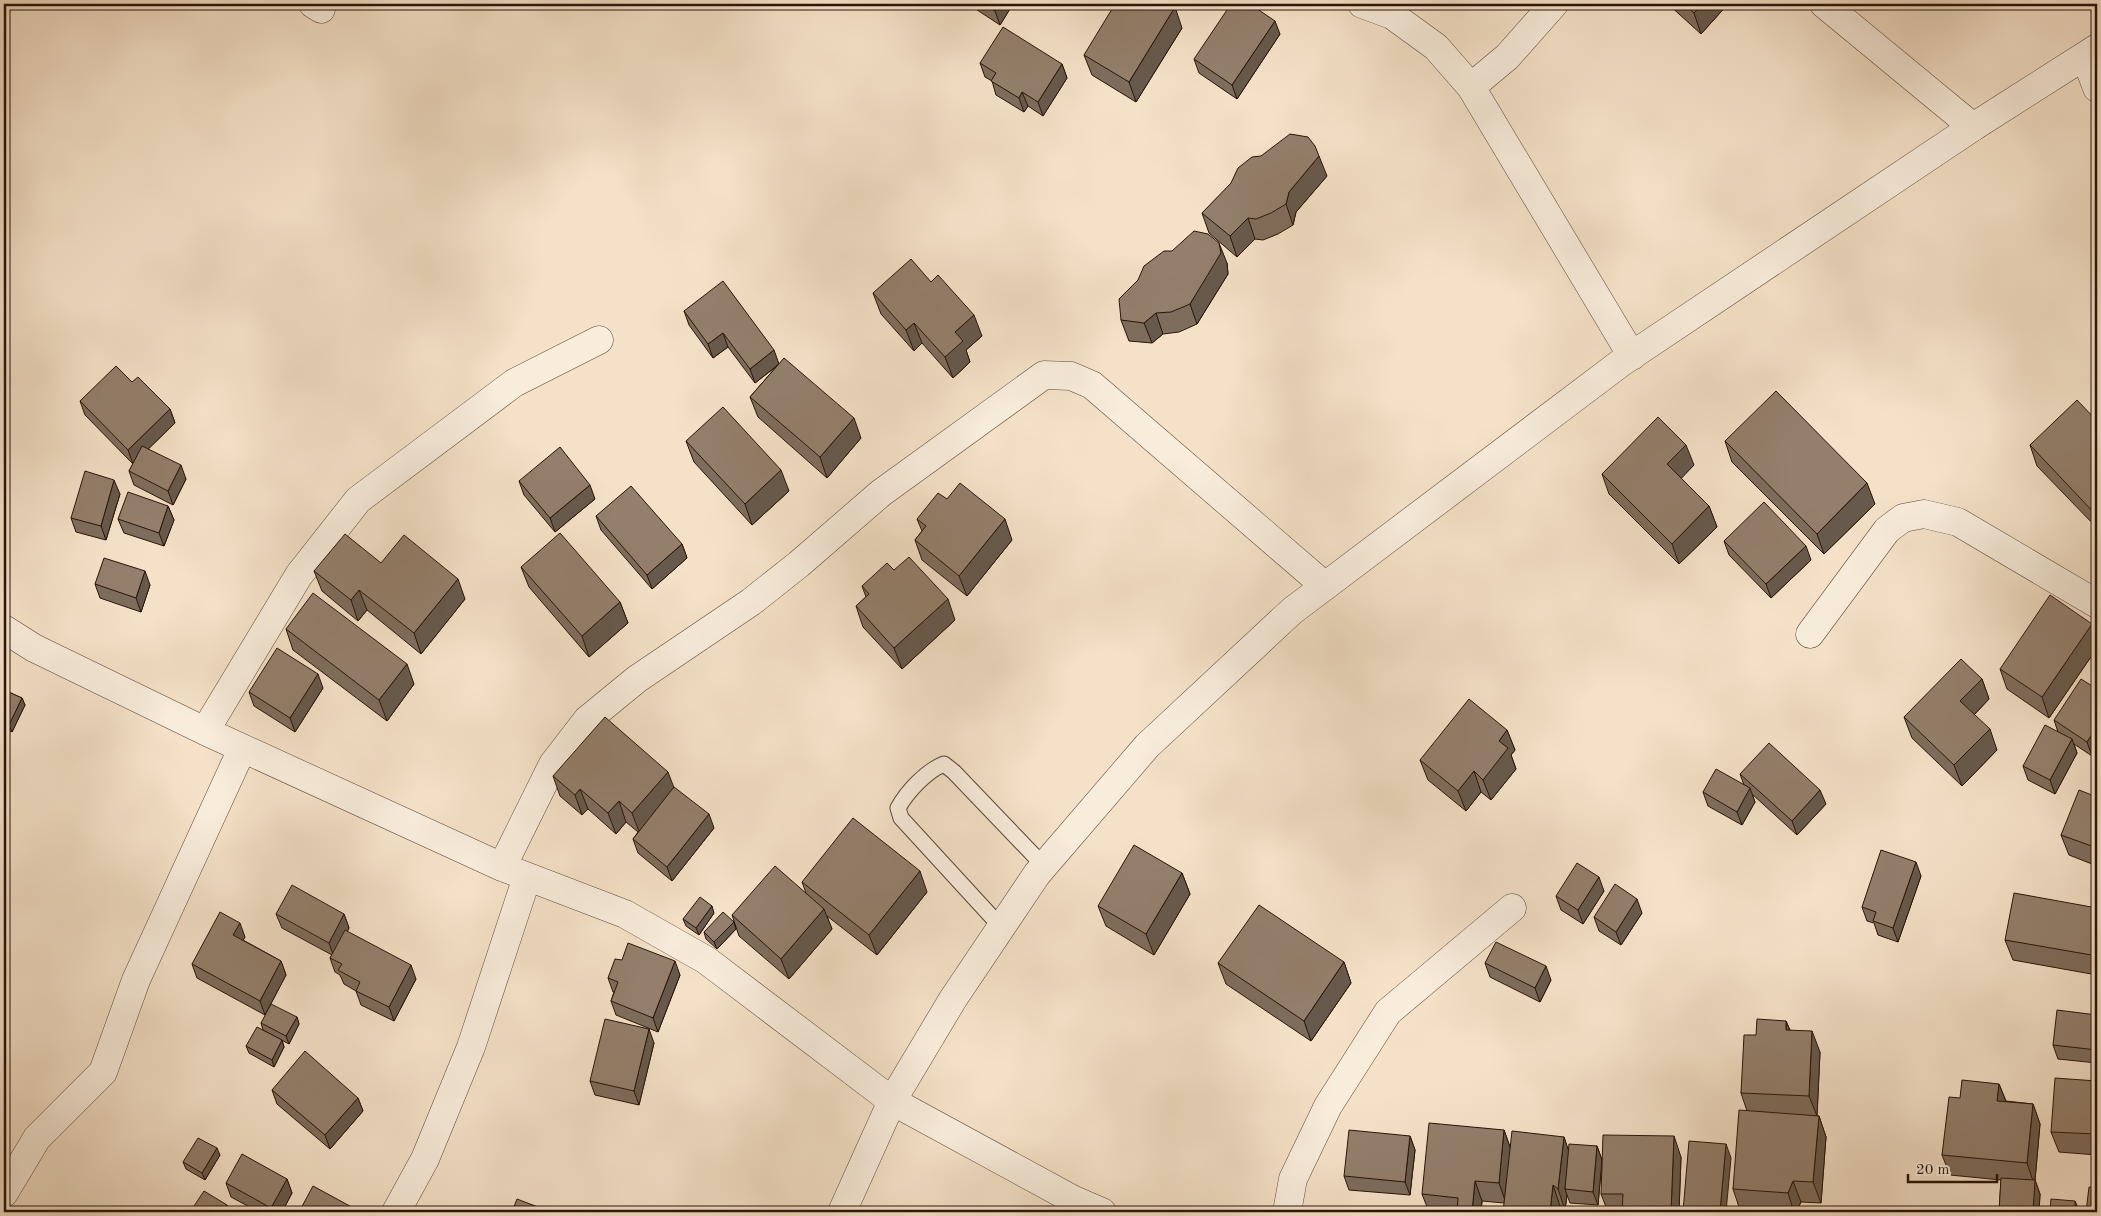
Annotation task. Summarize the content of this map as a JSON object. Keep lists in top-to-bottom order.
{
  "scale_bar": "20 m"
}
